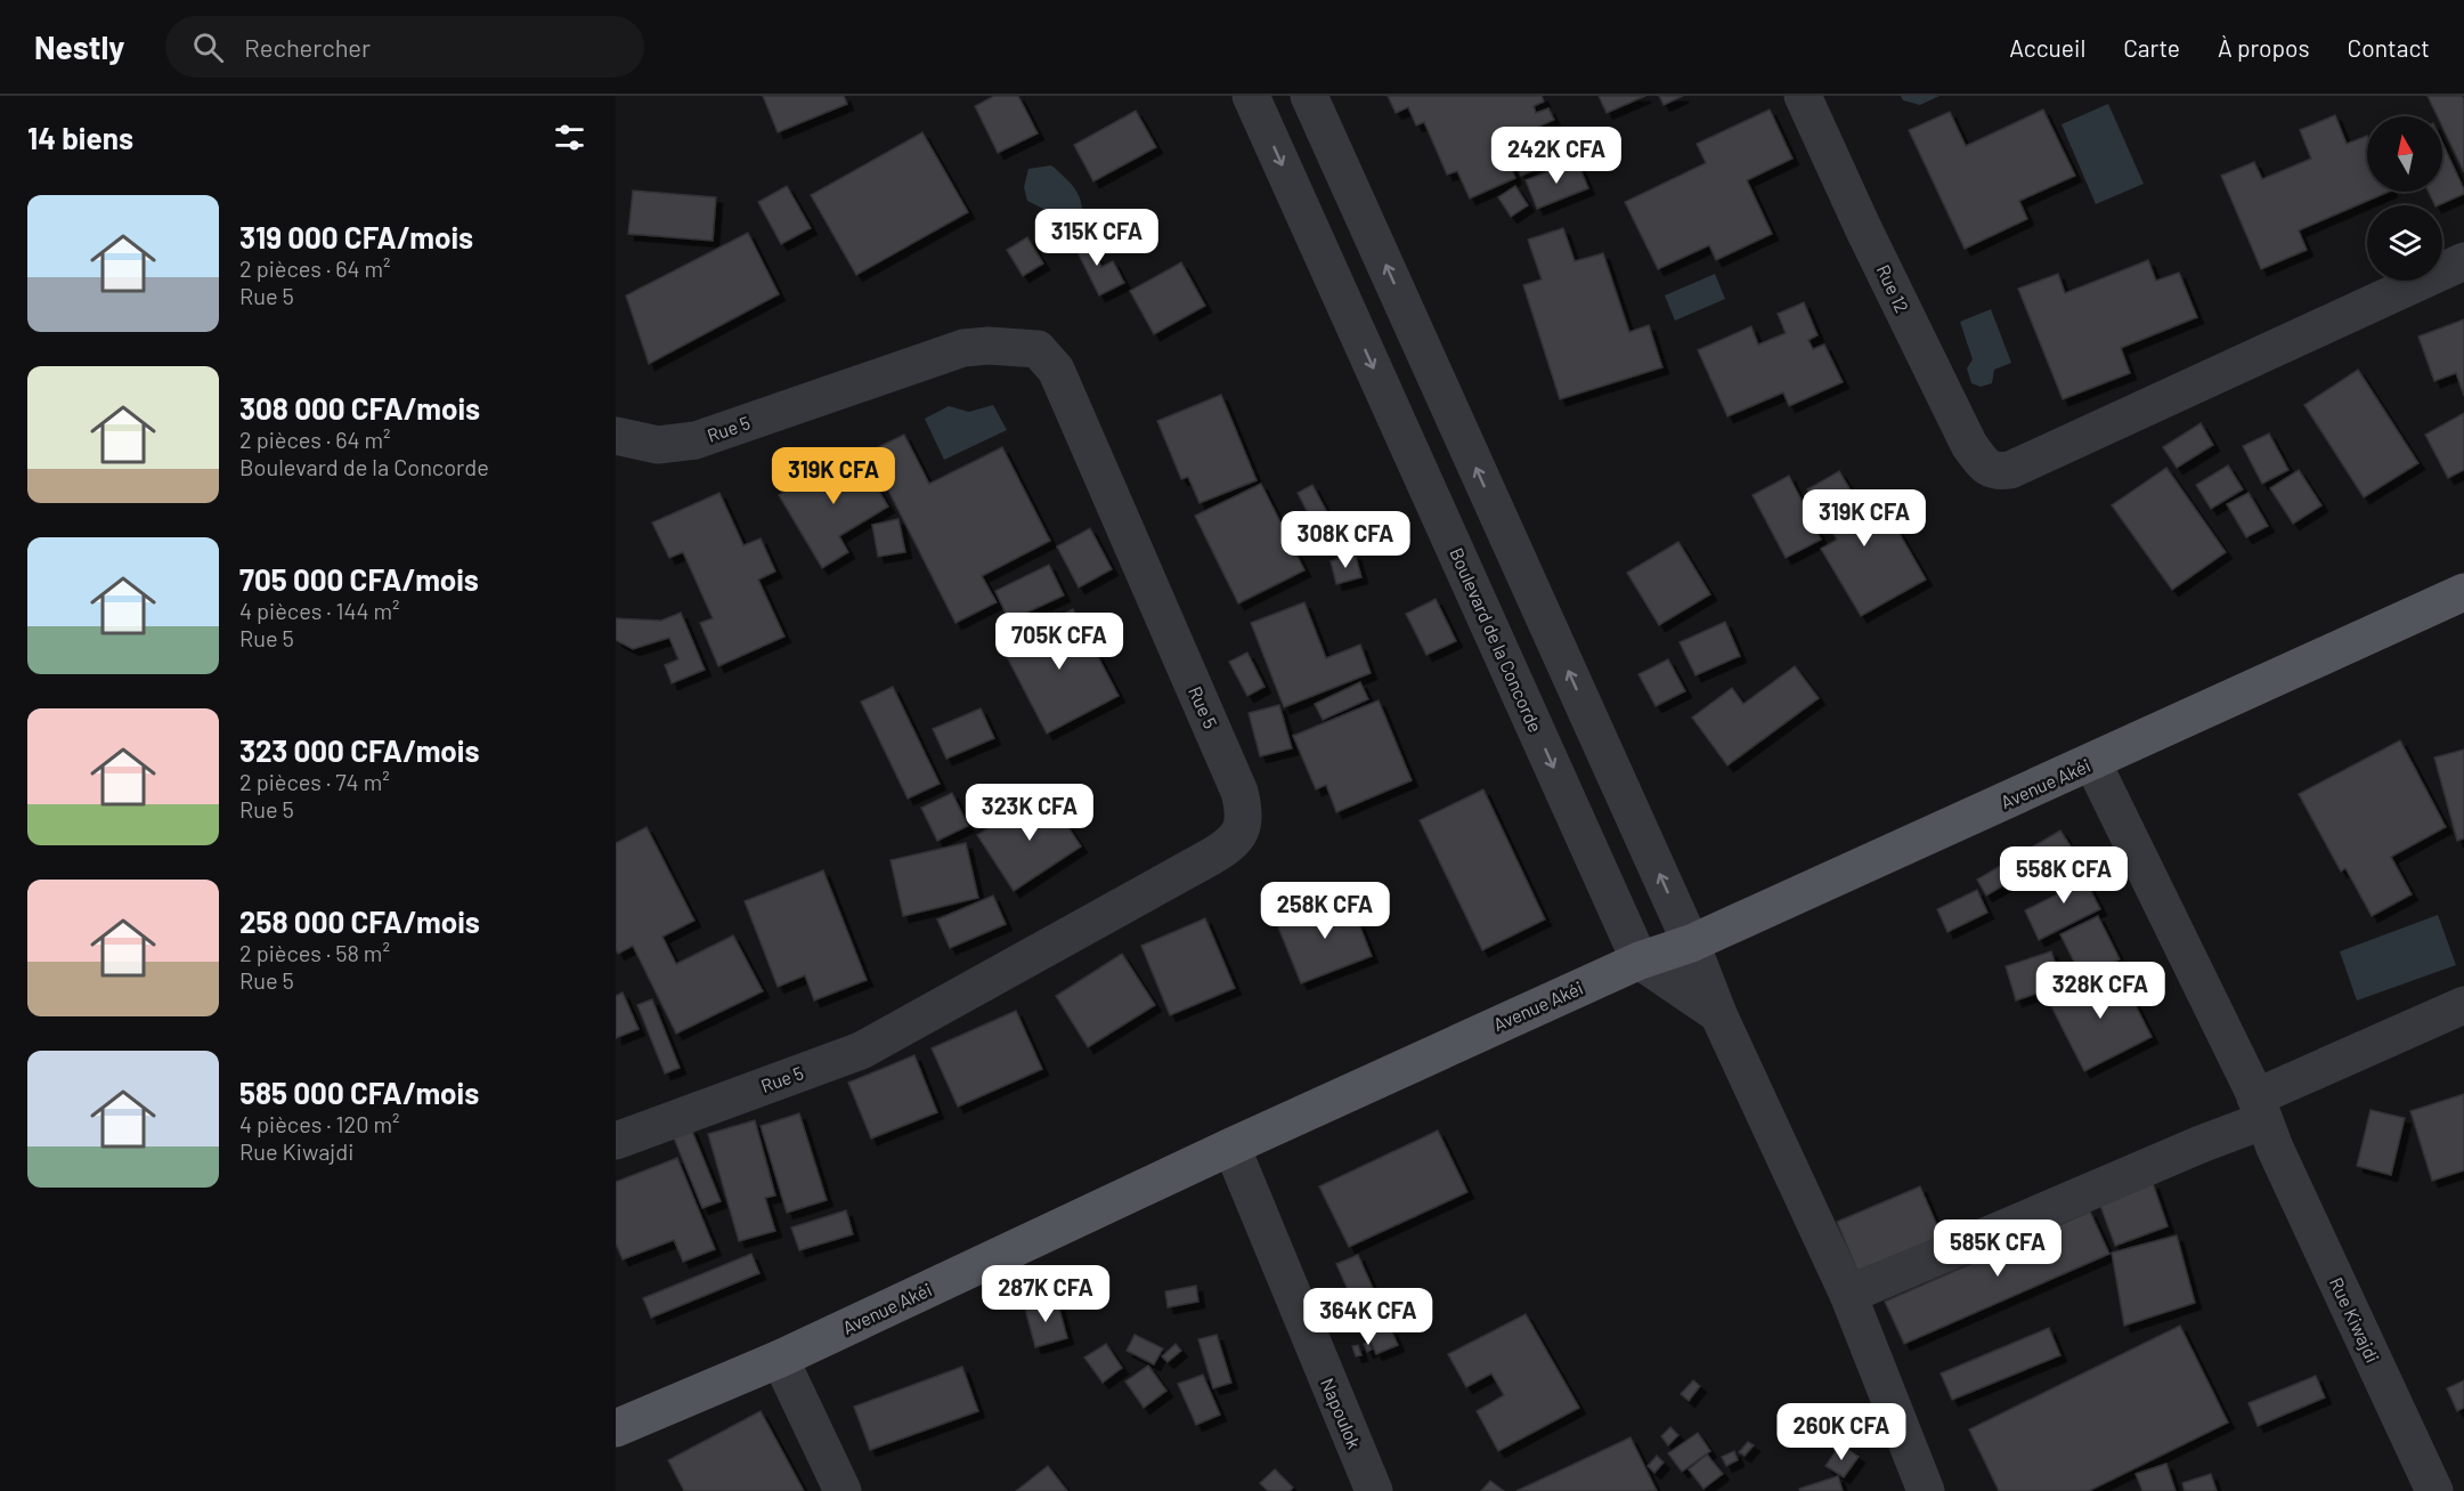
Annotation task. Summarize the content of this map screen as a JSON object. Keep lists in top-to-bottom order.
{
  "streets": {
    "main road": ["Avenue Akéi"],
    "street": [
      "Rue 12",
      "Rue 5",
      "Boulevard de la Concorde",
      "Rue Kiwajdi",
      "Napoulok"
    ]
  },
  "crossings": [
    ["Boulevard de la Concorde", "Avenue Akéi"],
    ["Avenue Akéi", "Rue Kiwajdi"],
    ["Avenue Akéi", "Napoulok"]
  ],
  "north": "top",
  "page": {
    "header": "Nestly",
    "search": "Rechercher",
    "nav": [
      "Accueil",
      "Carte",
      "À propos",
      "Contact"
    ],
    "heading": "14 biens",
    "price": [
      "242K CFA",
      "315K CFA",
      "319K CFA",
      "319K CFA",
      "308K CFA",
      "705K CFA",
      "323K CFA",
      "558K CFA",
      "258K CFA",
      "328K CFA",
      "585K CFA",
      "287K CFA",
      "364K CFA",
      "260K CFA"
    ],
    "list": [
      {
        "name": "319 000 CFA/mois",
        "note": "2 pièces · 64 m² · Rue 5"
      },
      {
        "name": "308 000 CFA/mois",
        "note": "2 pièces · 64 m² · Boulevard de la Concorde"
      },
      {
        "name": "705 000 CFA/mois",
        "note": "4 pièces · 144 m² · Rue 5"
      },
      {
        "name": "323 000 CFA/mois",
        "note": "2 pièces · 74 m² · Rue 5"
      },
      {
        "name": "258 000 CFA/mois",
        "note": "2 pièces · 58 m² · Rue 5"
      },
      {
        "name": "585 000 CFA/mois",
        "note": "4 pièces · 120 m² · Rue Kiwajdi"
      }
    ]
  }
}
